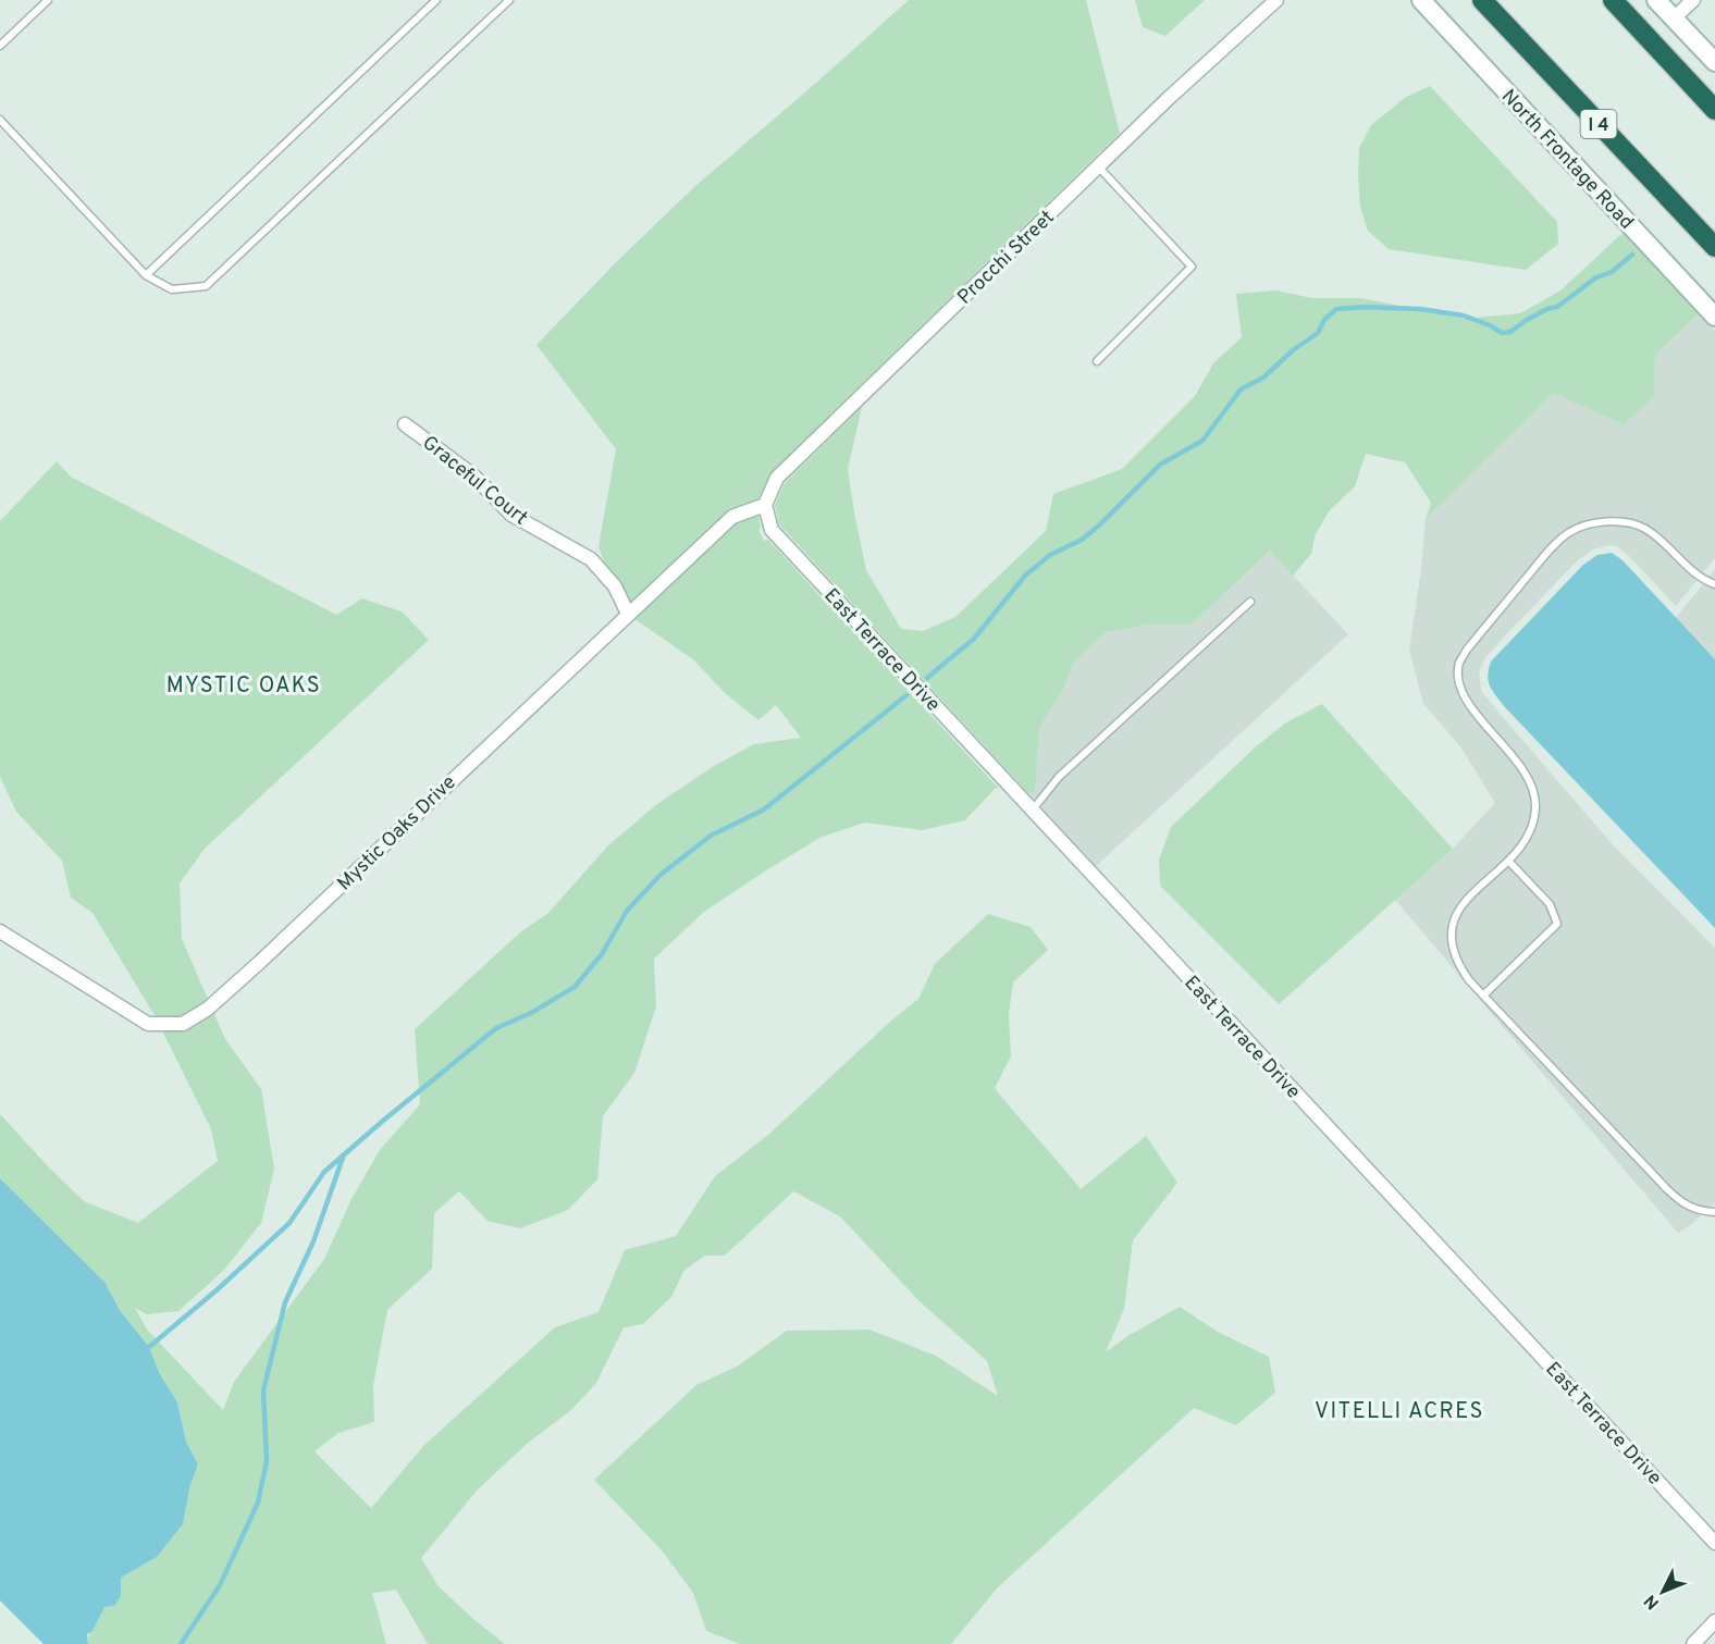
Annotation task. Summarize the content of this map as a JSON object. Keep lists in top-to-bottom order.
{
  "streets": {
    "highway": ["I 4"],
    "street": [
      "North Frontage Road",
      "Procchi Street",
      "Graceful Court",
      "East Terrace Drive",
      "Mystic Oaks Drive"
    ]
  },
  "crossings": [
    ["Procchi Street", "East Terrace Drive"],
    ["Procchi Street", "Mystic Oaks Drive"],
    ["Graceful Court", "Mystic Oaks Drive"],
    ["East Terrace Drive", "Mystic Oaks Drive"]
  ],
  "districts": ["MYSTIC OAKS", "VITELLI ACRES"],
  "north": "bottom left"
}
